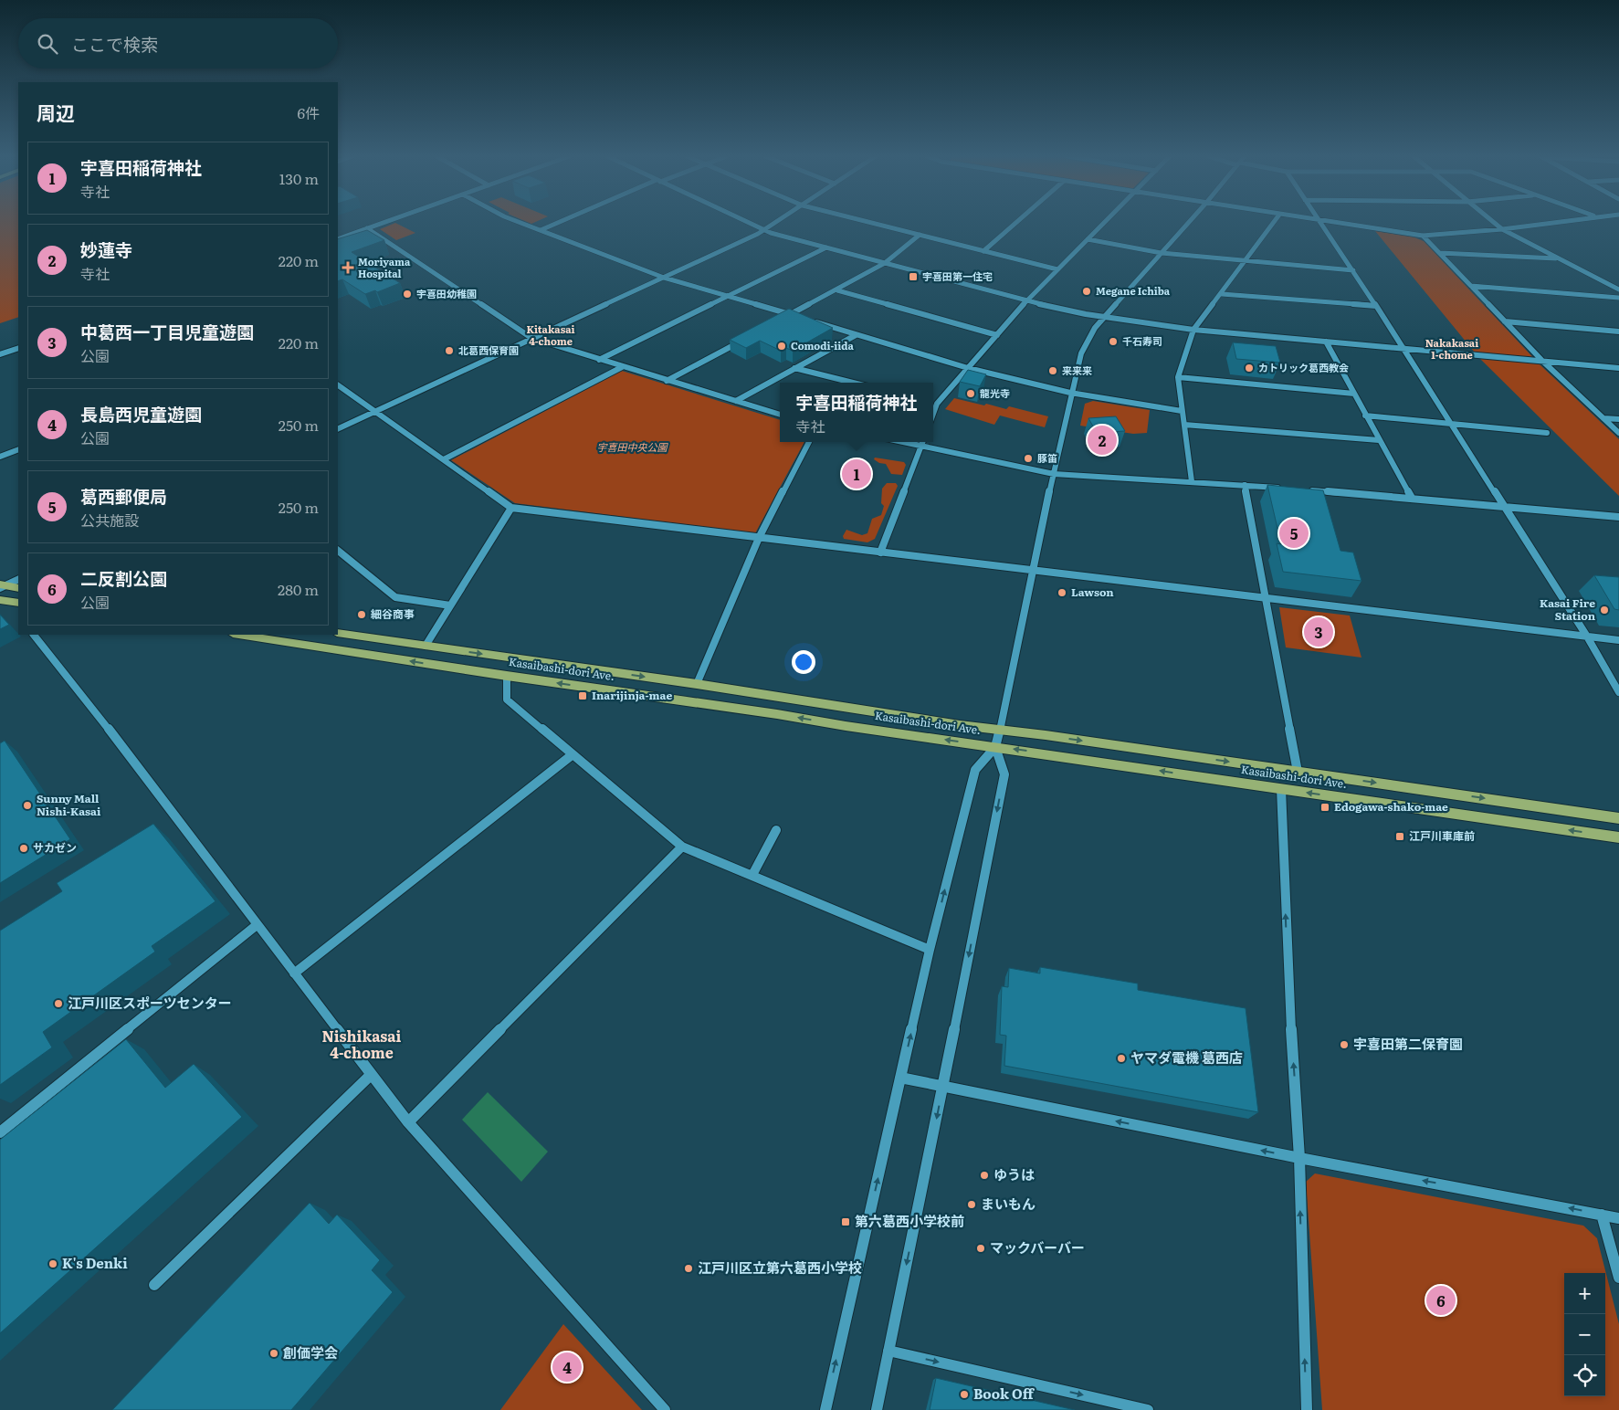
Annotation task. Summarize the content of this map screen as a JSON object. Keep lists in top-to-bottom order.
{
  "streets": {
    "main road": ["Kasaibashi-dori Ave."]
  },
  "districts": ["Kitakasai 4-chome", "Nakakasai 1-chome", "Nishikasai 4-chome"],
  "parks": ["宇喜田中央公園"],
  "places": {
    "health": ["Moriyama Hospital"],
    "transit": [
      "宇喜田第一住宅",
      "Inarijinja-mae",
      "Edogawa-shako-mae",
      "江戸川車庫前",
      "第六葛西小学校前"
    ],
    "other": [
      "Megane Ichiba",
      "宇喜田幼稚園",
      "千石寿司",
      "Comodi-iida",
      "北葛西保育園",
      "カトリック葛西教会",
      "来来来",
      "龍光寺",
      "豚笛",
      "Lawson",
      "Kasai Fire Station",
      "細谷商事",
      "Sunny Mall Nishi-Kasai",
      "サカゼン",
      "江戸川区スポーツセンター",
      "宇喜田第二保育園",
      "ヤマダ電機 葛西店",
      "ゆうは",
      "まいもん",
      "マックバーバー",
      "K's Denki",
      "江戸川区立第六葛西小学校",
      "創価学会",
      "Book Off"
    ]
  },
  "page": {
    "search": "ここで検索",
    "heading": ["周辺", "6件"],
    "list": [
      {
        "mark": "1",
        "name": "宇喜田稲荷神社",
        "note": "寺社",
        "value": "130 m"
      },
      {
        "mark": "2",
        "name": "妙蓮寺",
        "note": "寺社",
        "value": "220 m"
      },
      {
        "mark": "3",
        "name": "中葛西一丁目児童遊園",
        "note": "公園",
        "value": "220 m"
      },
      {
        "mark": "4",
        "name": "長島西児童遊園",
        "note": "公園",
        "value": "250 m"
      },
      {
        "mark": "5",
        "name": "葛西郵便局",
        "note": "公共施設",
        "value": "250 m"
      },
      {
        "mark": "6",
        "name": "二反割公園",
        "note": "公園",
        "value": "280 m"
      }
    ],
    "popup": ["宇喜田稲荷神社", "寺社"],
    "pins": [
      "2",
      "1",
      "5",
      "3",
      "6",
      "4"
    ],
    "map_buttons": ["+", "−"]
  }
}
